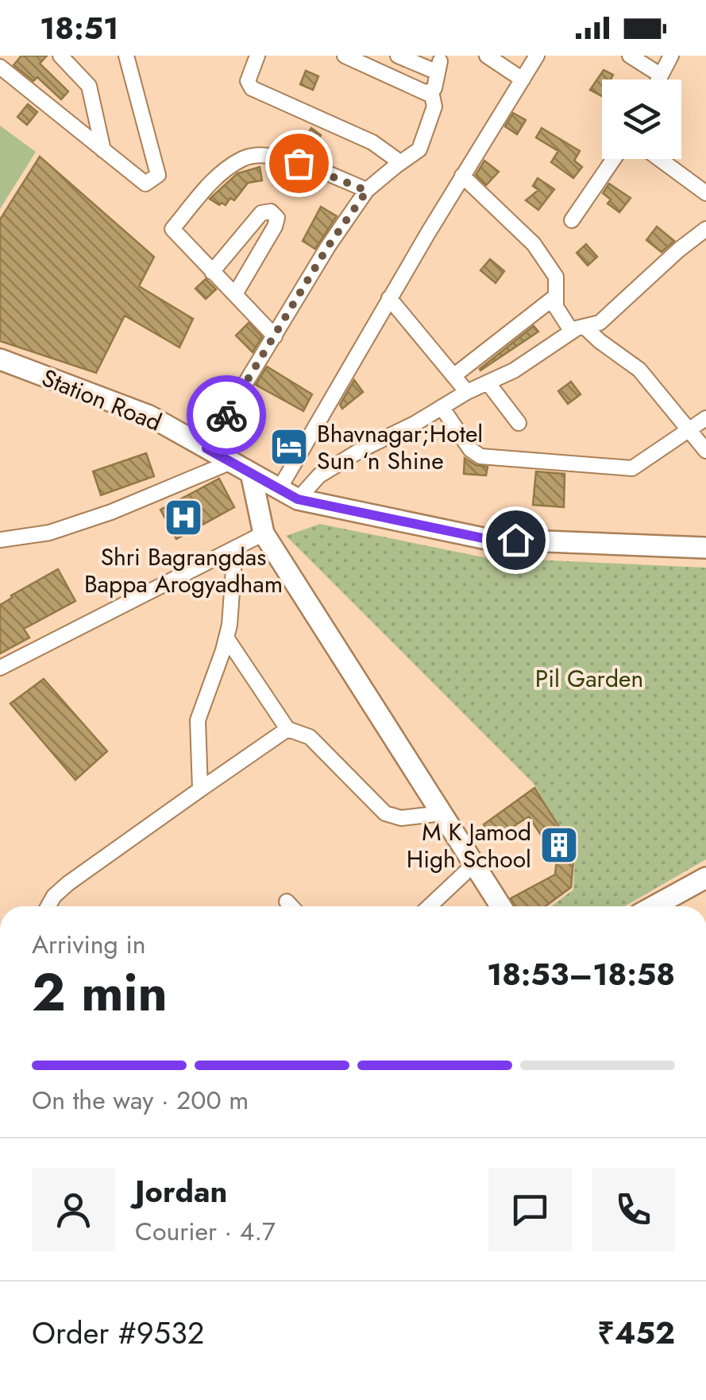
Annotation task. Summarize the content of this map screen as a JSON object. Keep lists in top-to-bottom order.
{
  "streets": {
    "main road": ["Station Road"]
  },
  "parks": ["Pil Garden"],
  "places": {
    "hotel": ["Bhavnagar;Hotel Sun ‘n Shine"],
    "hospital": ["Shri Bagrangdas Bappa Arogyadham"],
    "building": ["M K Jamod High School"]
  },
  "page": {
    "status": "18:51",
    "heading": ["2 min", "Arriving in", "18:53–18:58"],
    "panel": [
      "Jordan",
      "Courier · 4.7",
      "Order #9532",
      "₹452"
    ],
    "bar": "On the way · 200 m"
  }
}
